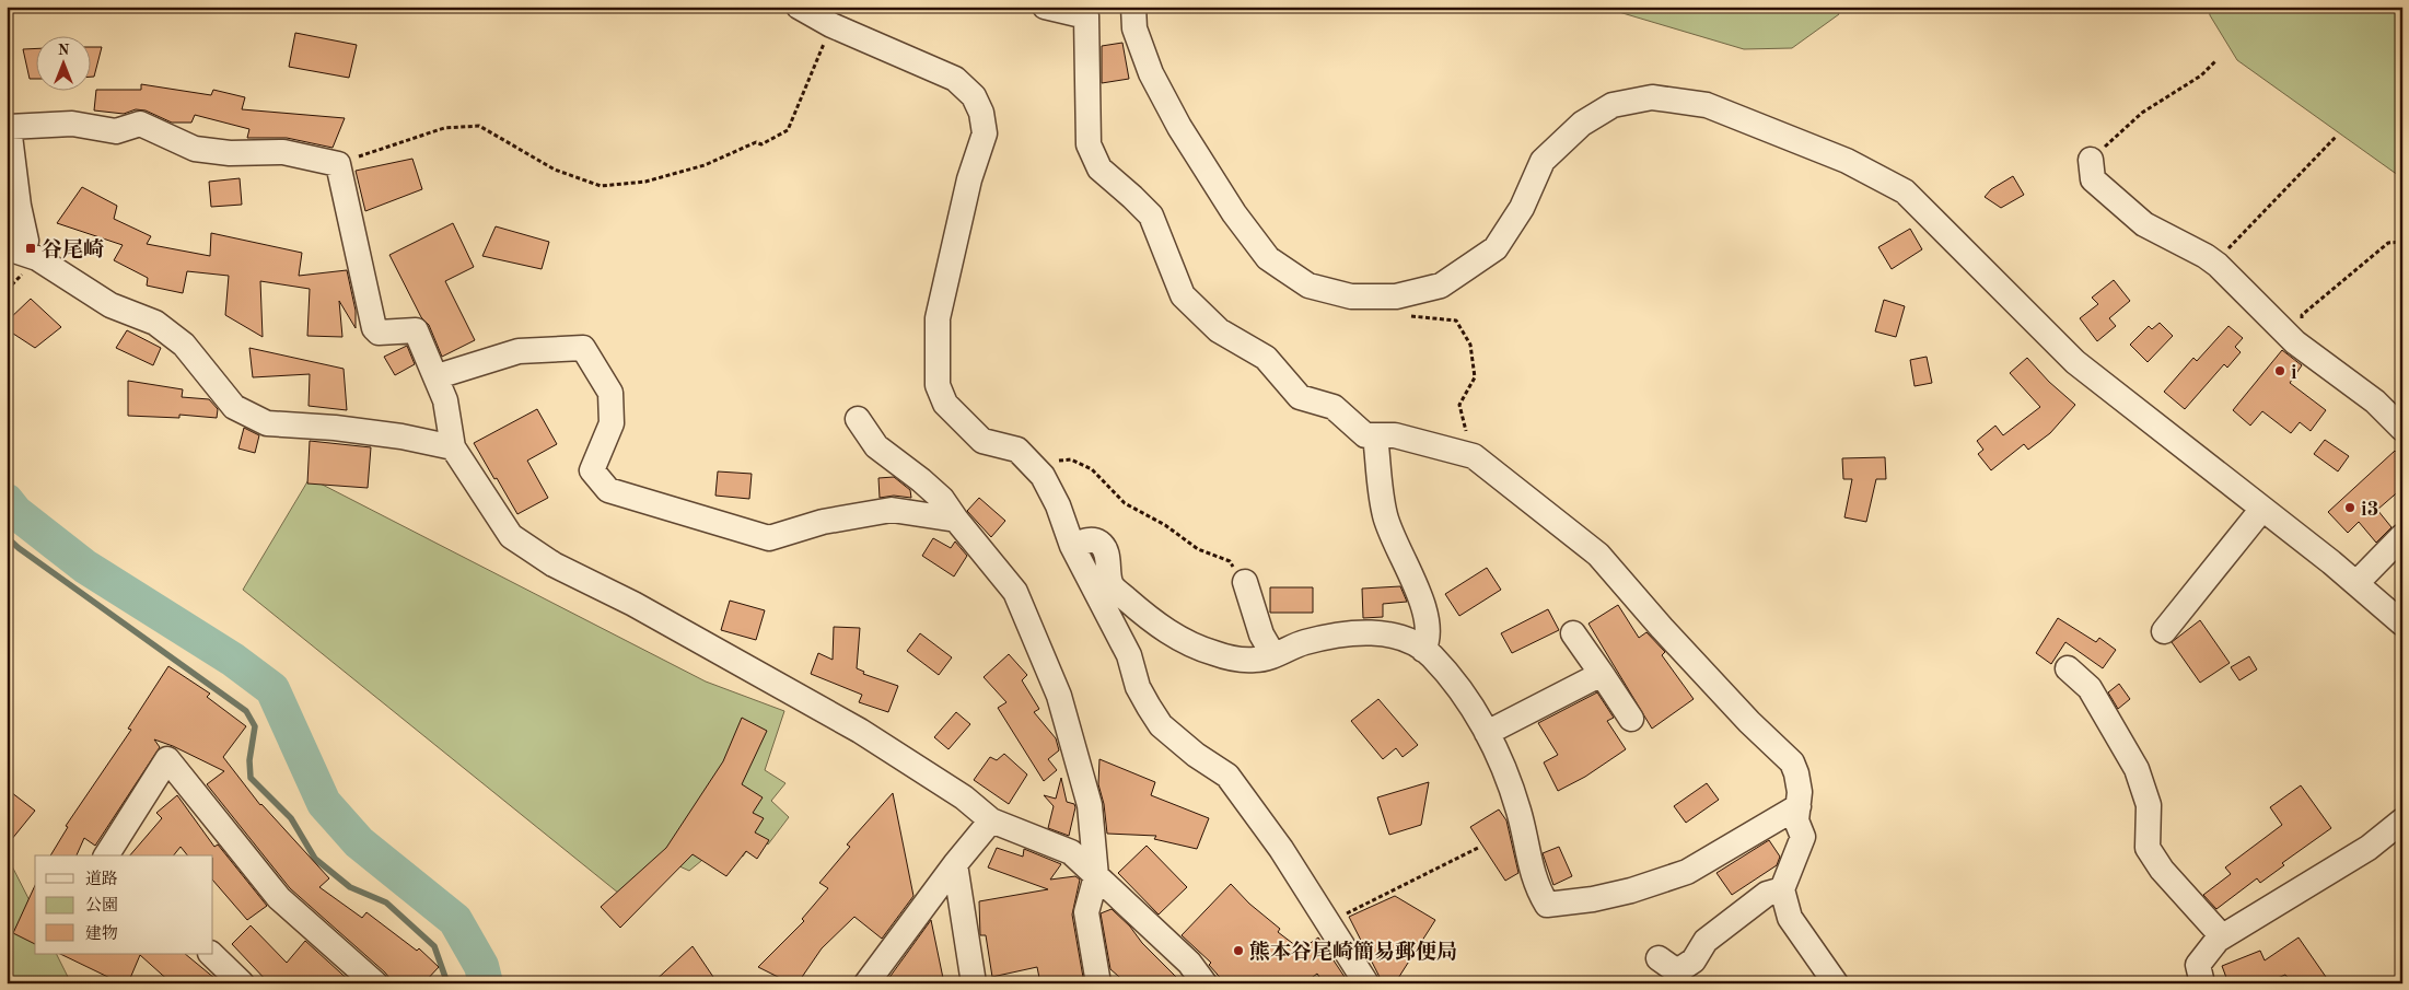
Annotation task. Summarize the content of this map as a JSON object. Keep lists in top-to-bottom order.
{
  "places": {
    "transit": ["谷尾崎"],
    "other": ["i", "i3", "熊本谷尾崎簡易郵便局"]
  },
  "legend": ["道路", "公園", "建物"],
  "north": "top"
}
